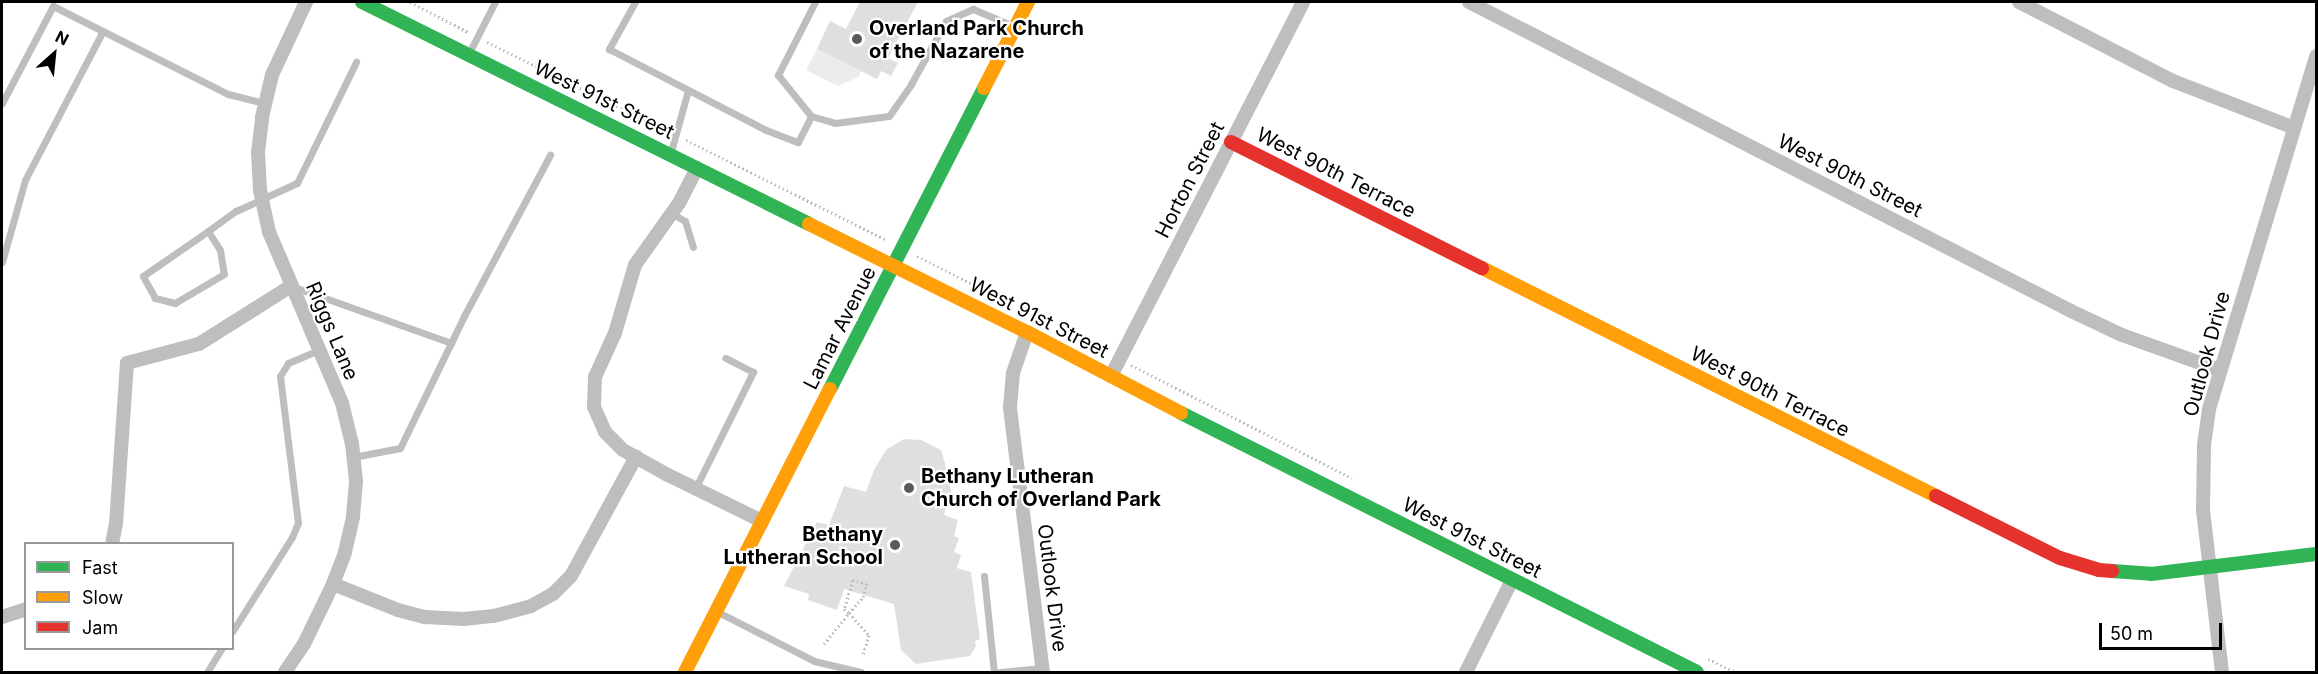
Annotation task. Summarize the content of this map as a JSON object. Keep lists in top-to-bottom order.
{
  "streets": {
    "street": [
      "West 91st Street",
      "West 90th Terrace",
      "West 90th Street",
      "Horton Street",
      "Lamar Avenue",
      "Riggs Lane",
      "Outlook Drive"
    ]
  },
  "crossings": [
    ["West 91st Street", "Horton Street"],
    ["West 91st Street", "Lamar Avenue"],
    ["West 91st Street", "Outlook Drive"],
    ["West 90th Terrace", "Horton Street"],
    ["West 90th Terrace", "Outlook Drive"],
    ["West 90th Street", "Outlook Drive"]
  ],
  "places": ["Overland Park Church of the Nazarene", "Bethany Lutheran Church of Overland Park", "Bethany Lutheran School"],
  "legend": ["Fast", "Slow", "Jam"],
  "scale_bar": "50 m",
  "north": "top right"
}
